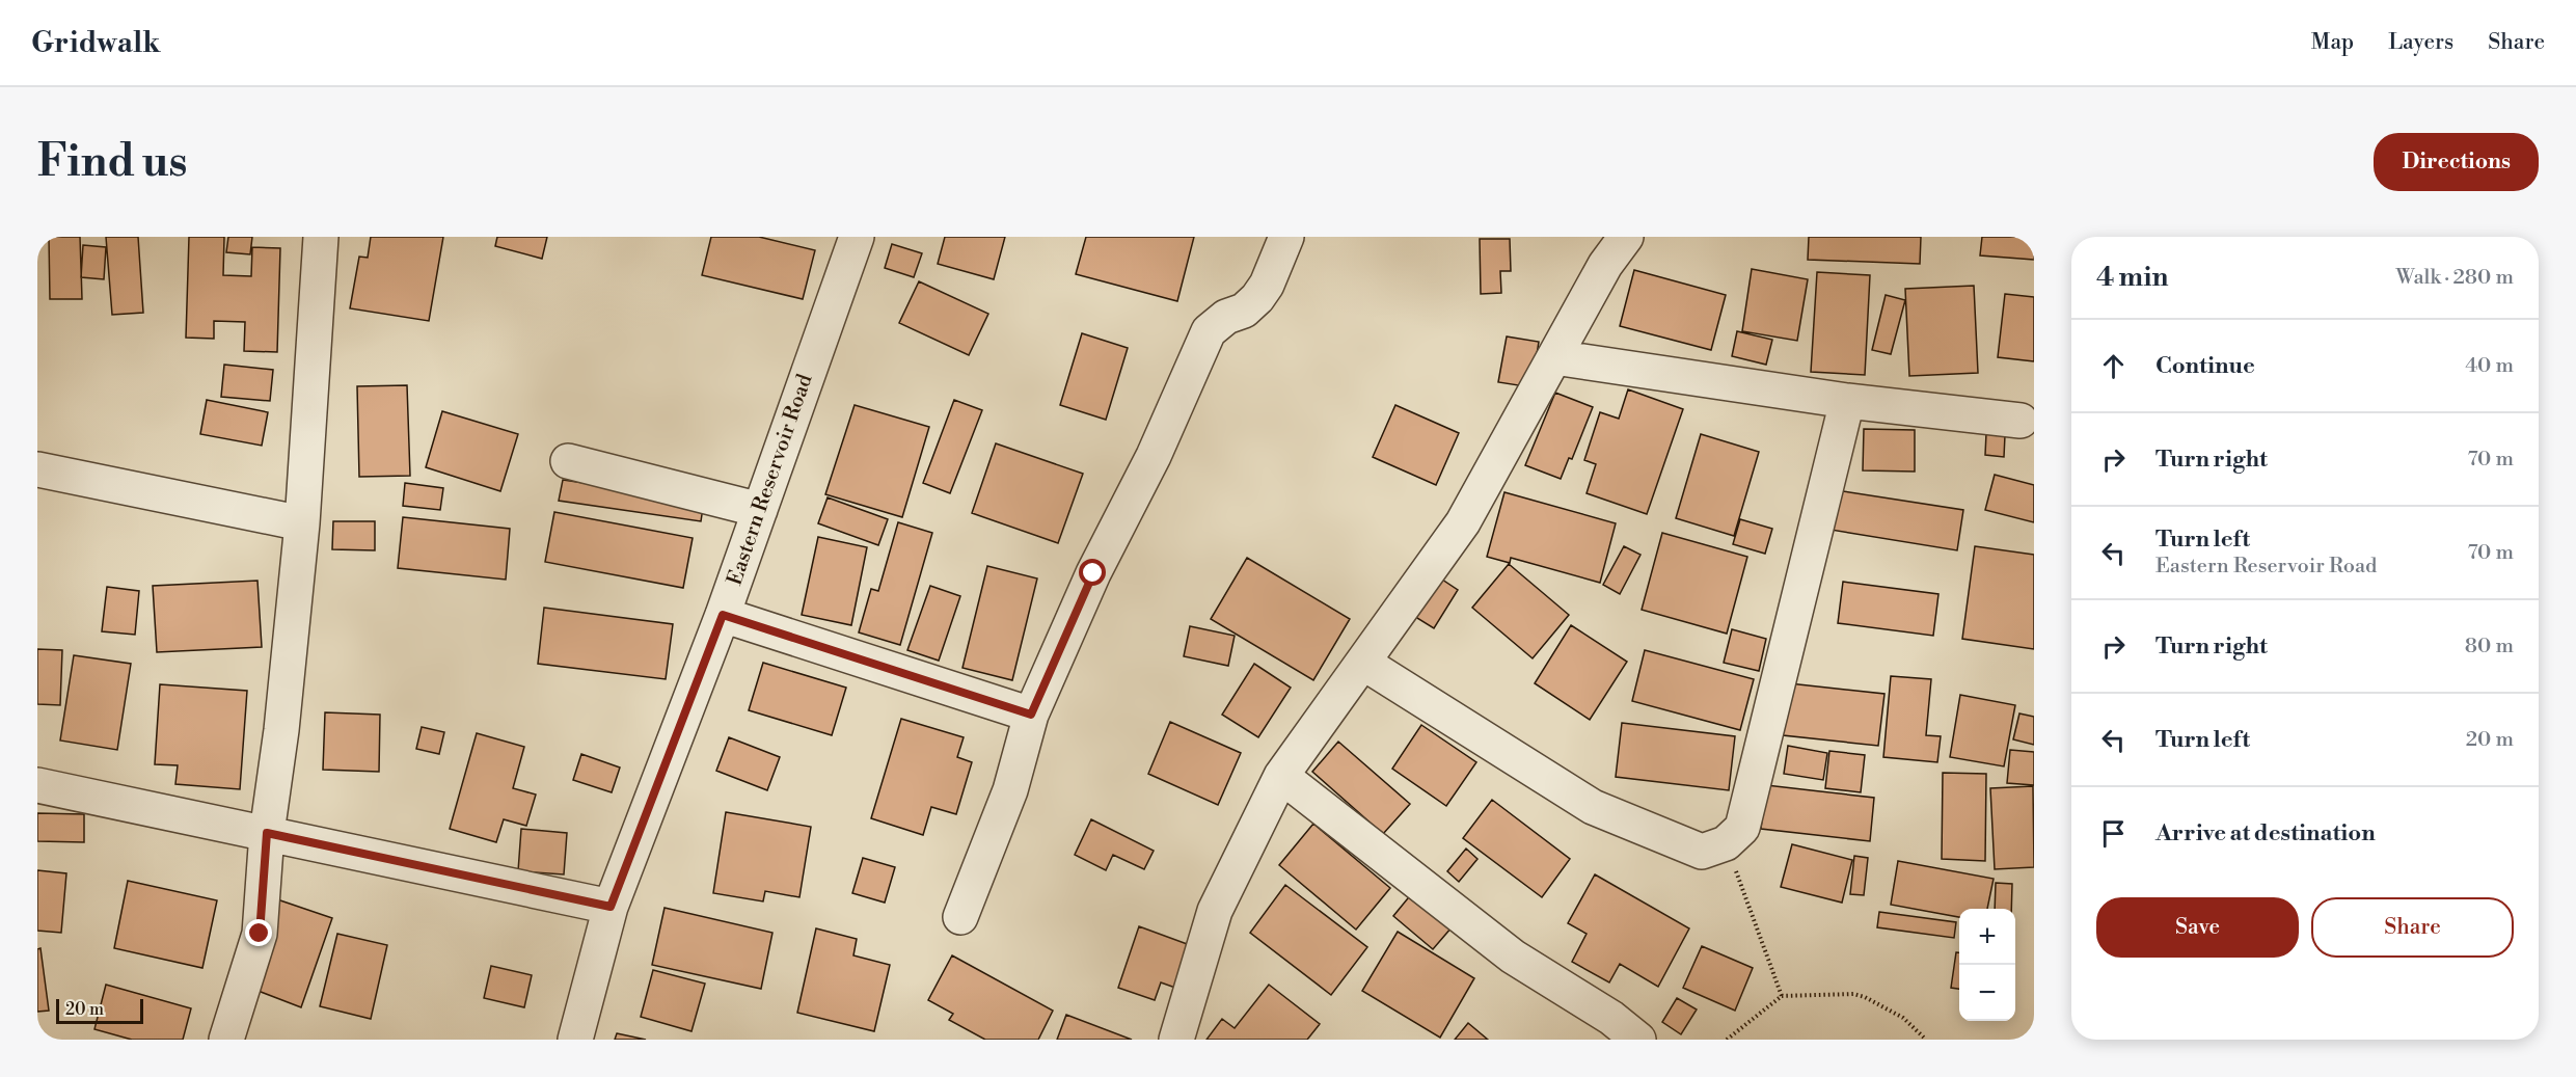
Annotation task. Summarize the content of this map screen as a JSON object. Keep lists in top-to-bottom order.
{
  "streets": {
    "street": ["Eastern Reservoir Road"]
  },
  "scale_bar": "20 m",
  "page": {
    "header": "Gridwalk",
    "nav": ["Map", "Layers", "Share"],
    "buttons": [
      "Directions",
      ["Save", "Share"]
    ],
    "title": "Find us",
    "heading": ["4 min", "Walk · 280 m"],
    "list": [
      ["Continue", "40 m"],
      ["Turn right", "70 m"],
      ["Turn left", "Eastern Reservoir Road", "70 m"],
      ["Turn right", "80 m"],
      ["Turn left", "20 m"],
      "Arrive at destination"
    ],
    "map_buttons": ["+", "−"],
    "scale": "20 m"
  }
}
